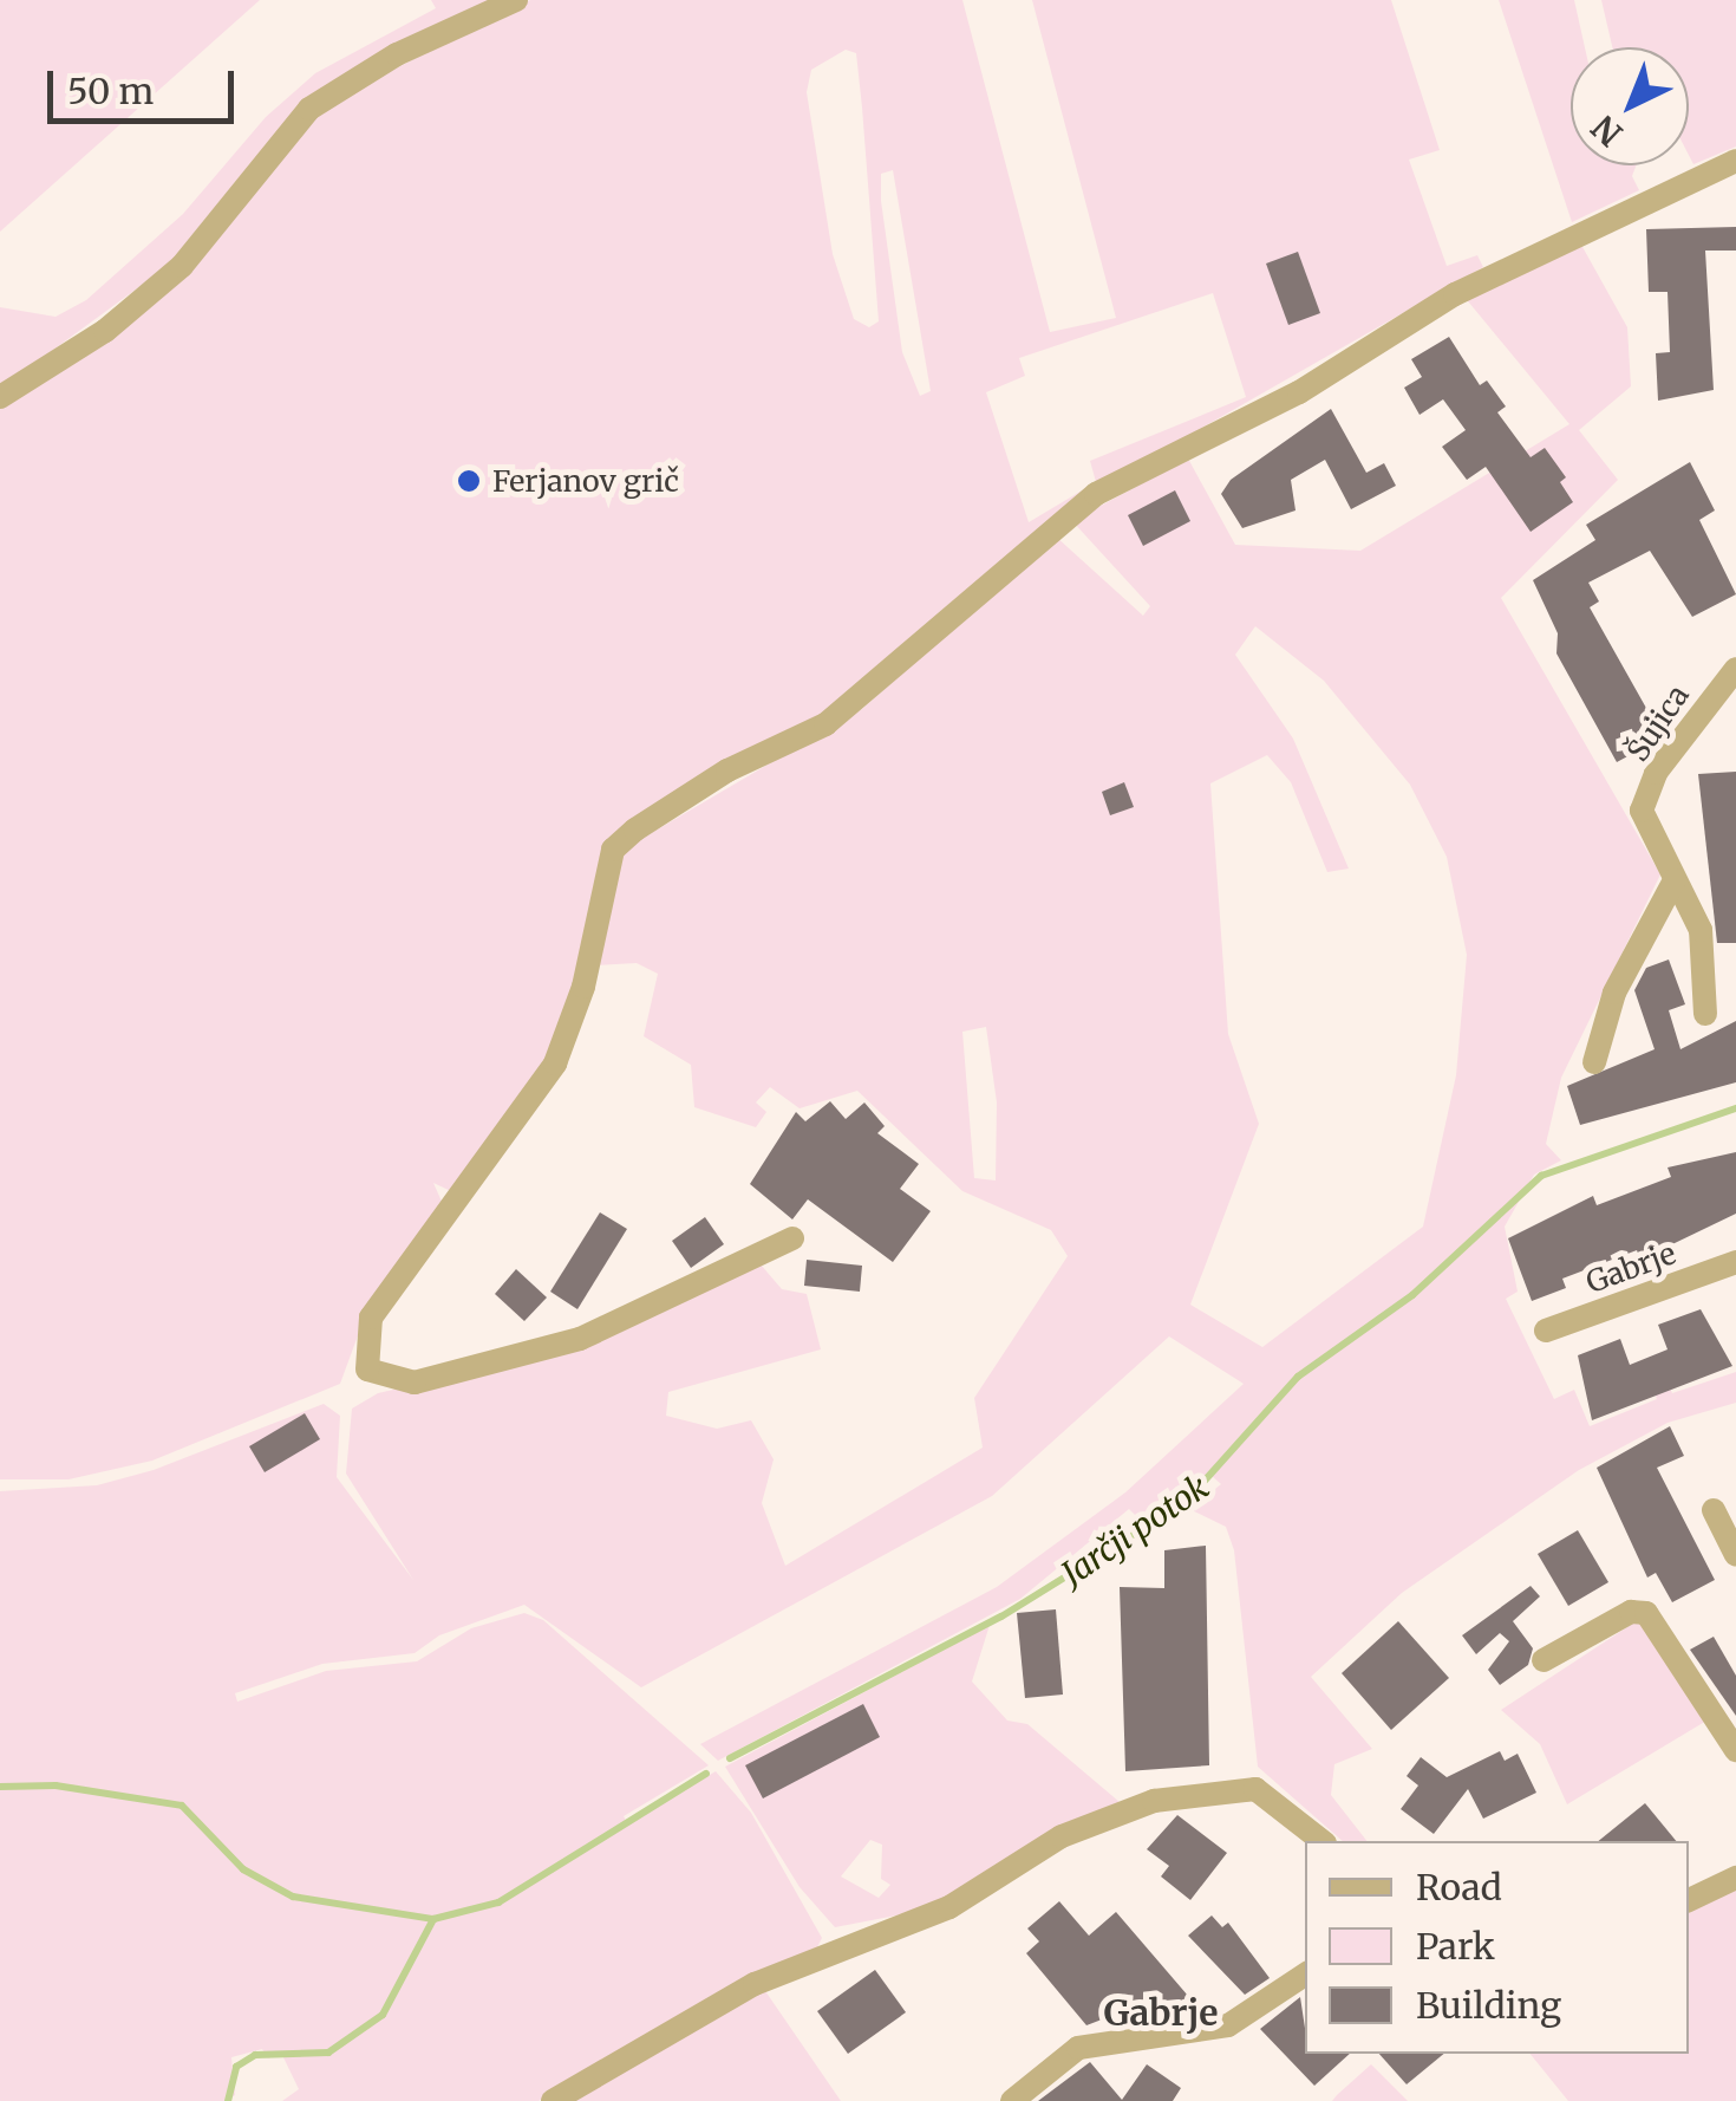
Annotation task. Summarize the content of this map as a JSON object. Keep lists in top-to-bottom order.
{
  "streets": {
    "street": ["Šujica", "Gabrje"]
  },
  "districts": ["Gabrje"],
  "water": ["Jarčji potok"],
  "places": ["Ferjanov grič"],
  "legend": ["Road", "Park", "Building"],
  "scale_bar": "50 m",
  "north": "bottom left"
}
